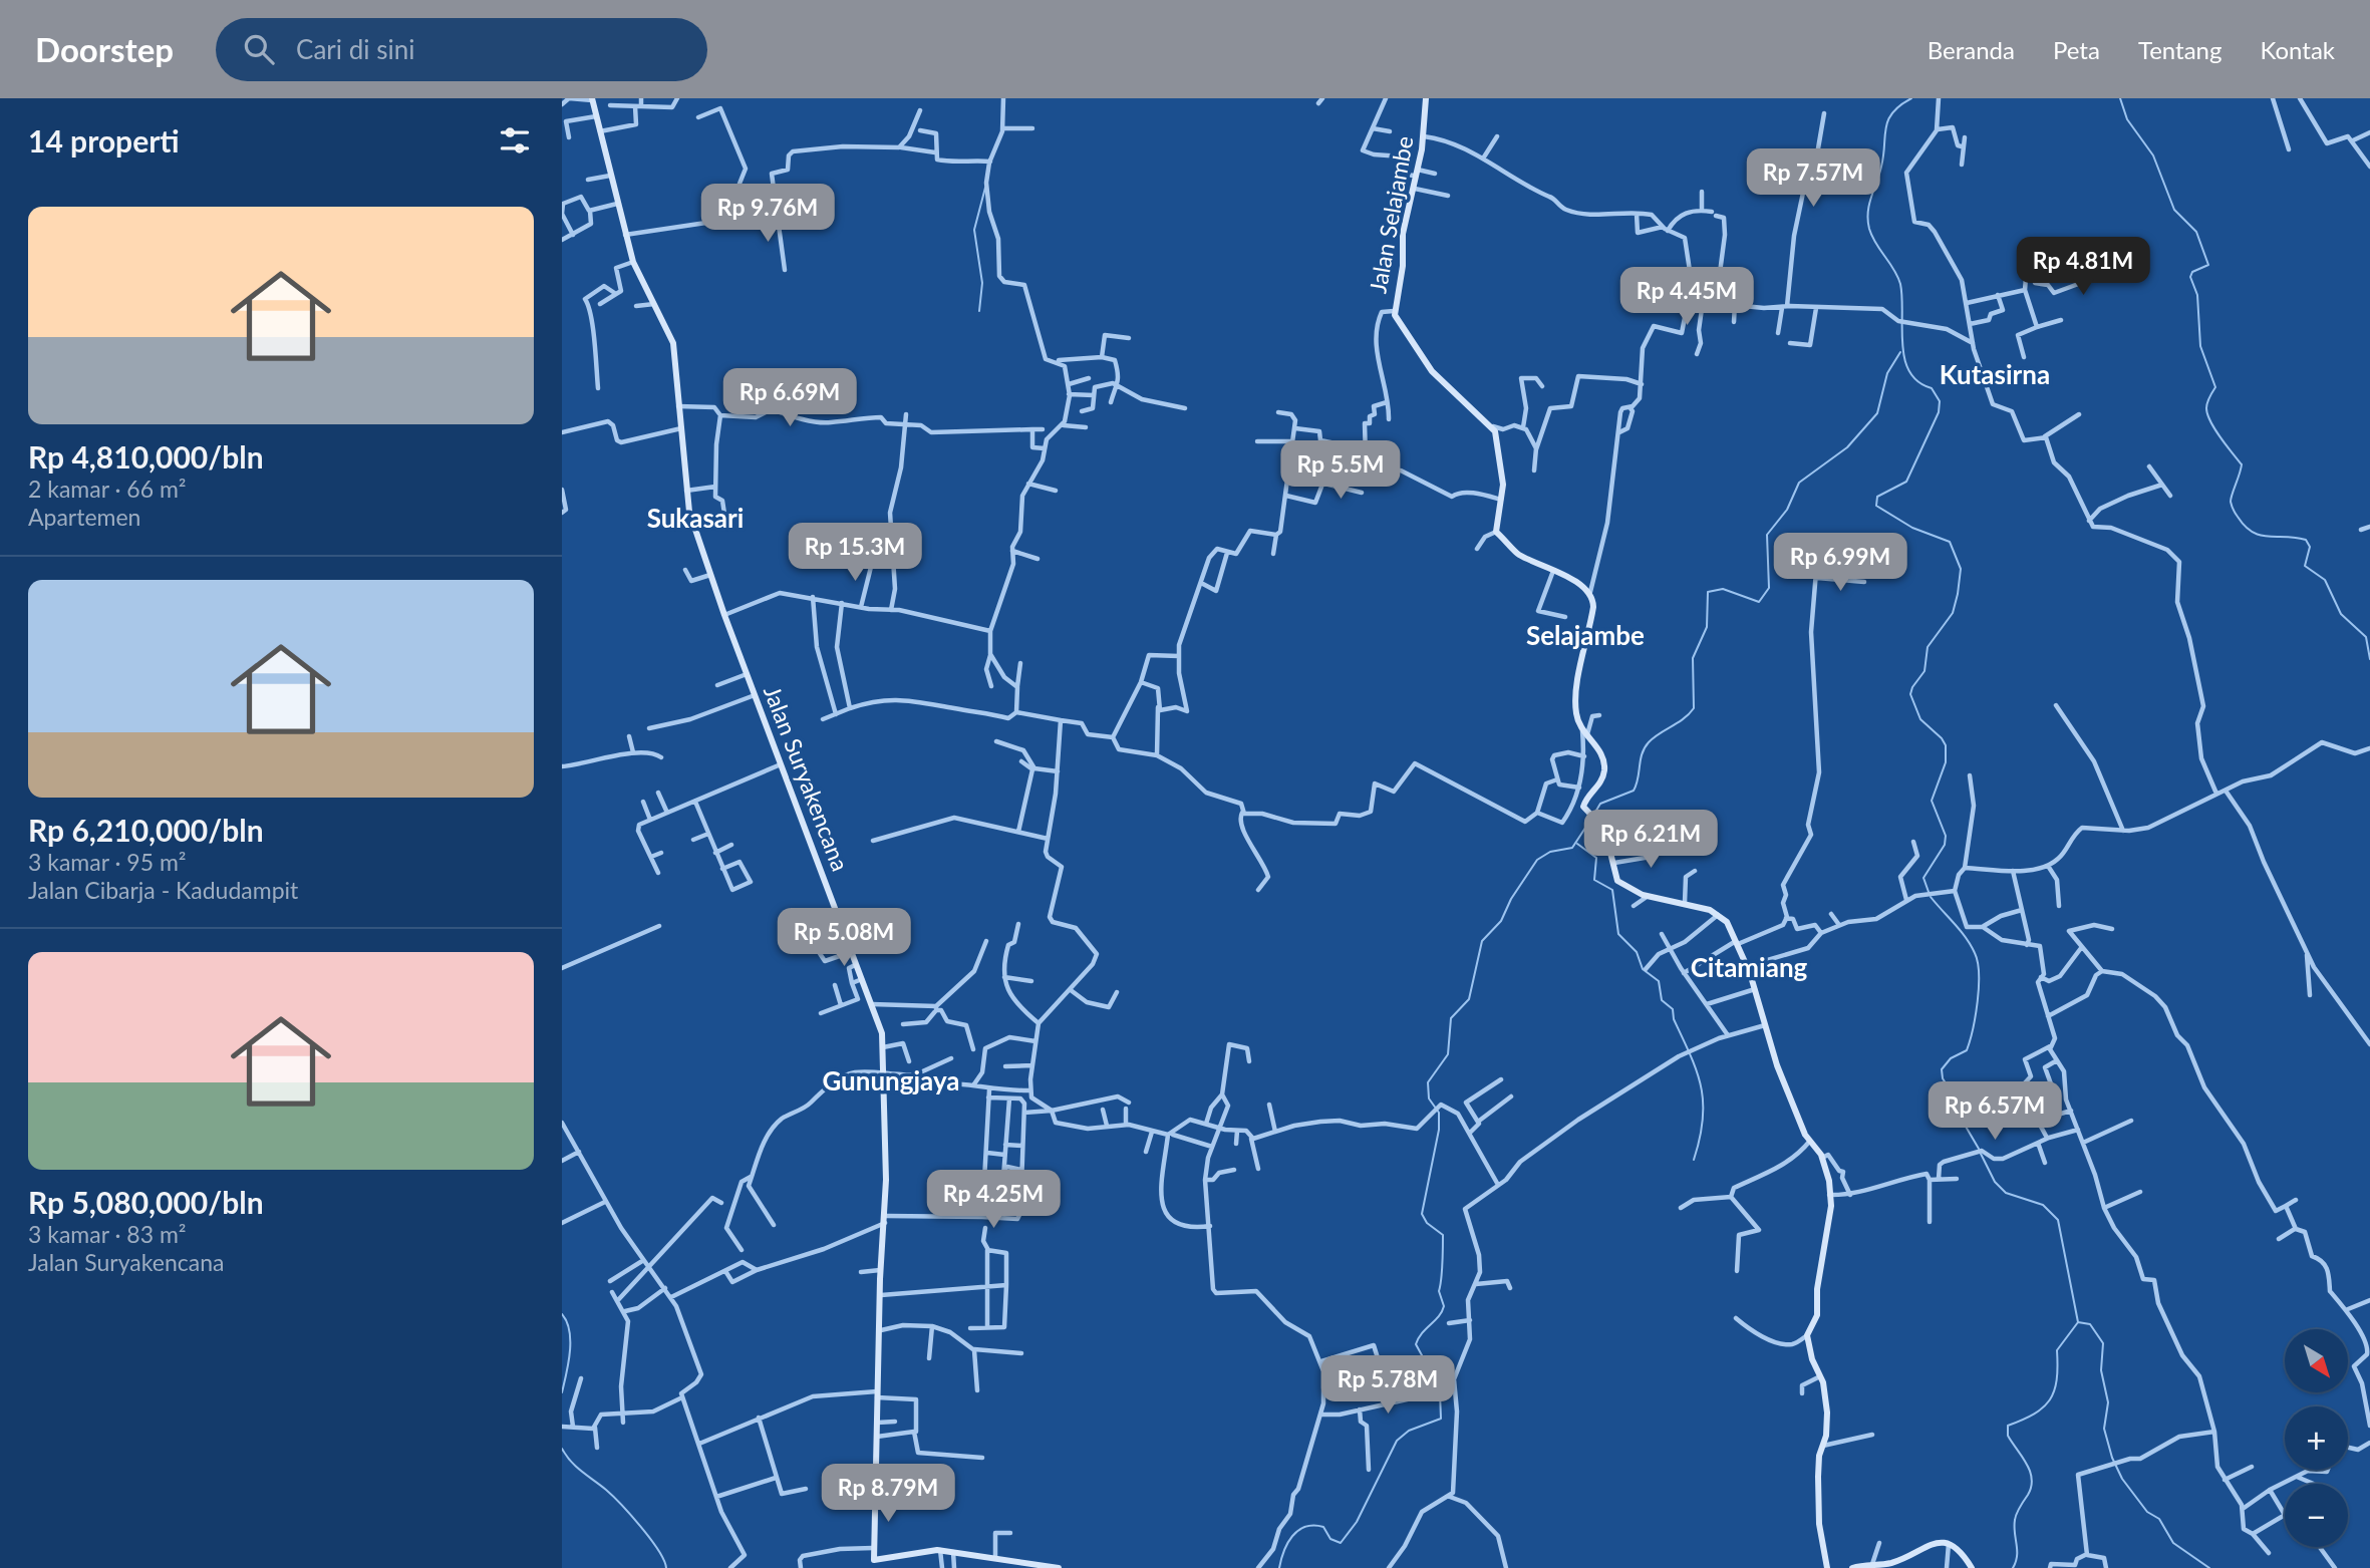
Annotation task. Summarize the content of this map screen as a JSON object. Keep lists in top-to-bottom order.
{
  "streets": {
    "street": ["Jalan Selajambe", "Jalan Suryakencana"]
  },
  "districts": [
    "Kutasirna",
    "Sukasari",
    "Selajambe",
    "Citamiang",
    "Gunungjaya"
  ],
  "north": "bottom right",
  "page": {
    "header": "Doorstep",
    "search": "Cari di sini",
    "nav": [
      "Beranda",
      "Peta",
      "Tentang",
      "Kontak"
    ],
    "heading": "14 properti",
    "price": [
      "Rp 7.57M",
      "Rp 9.76M",
      "Rp 4.81M",
      "Rp 4.45M",
      "Rp 6.69M",
      "Rp 5.5M",
      "Rp 15.3M",
      "Rp 6.99M",
      "Rp 6.21M",
      "Rp 5.08M",
      "Rp 6.57M",
      "Rp 4.25M",
      "Rp 5.78M",
      "Rp 8.79M"
    ],
    "list": [
      {
        "name": "Rp 4,810,000/bln",
        "note": "2 kamar · 66 m² · Apartemen"
      },
      {
        "name": "Rp 6,210,000/bln",
        "note": "3 kamar · 95 m² · Jalan Cibarja - Kadudampit"
      },
      {
        "name": "Rp 5,080,000/bln",
        "note": "3 kamar · 83 m² · Jalan Suryakencana"
      }
    ],
    "map_buttons": ["+", "−"]
  }
}
